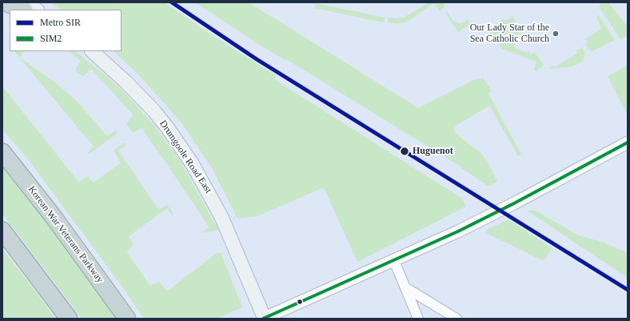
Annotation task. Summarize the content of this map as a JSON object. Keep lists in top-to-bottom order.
{
  "streets": {
    "highway": ["Korean War Veterans Parkway"],
    "main road": ["Drumgoole Road East"]
  },
  "places": ["Our Lady Star of the Sea Catholic Church", "Huguenot"],
  "lines": ["metro line SIR", "transit line SIM2"],
  "legend": ["Metro SIR", "SIM2"]
}
